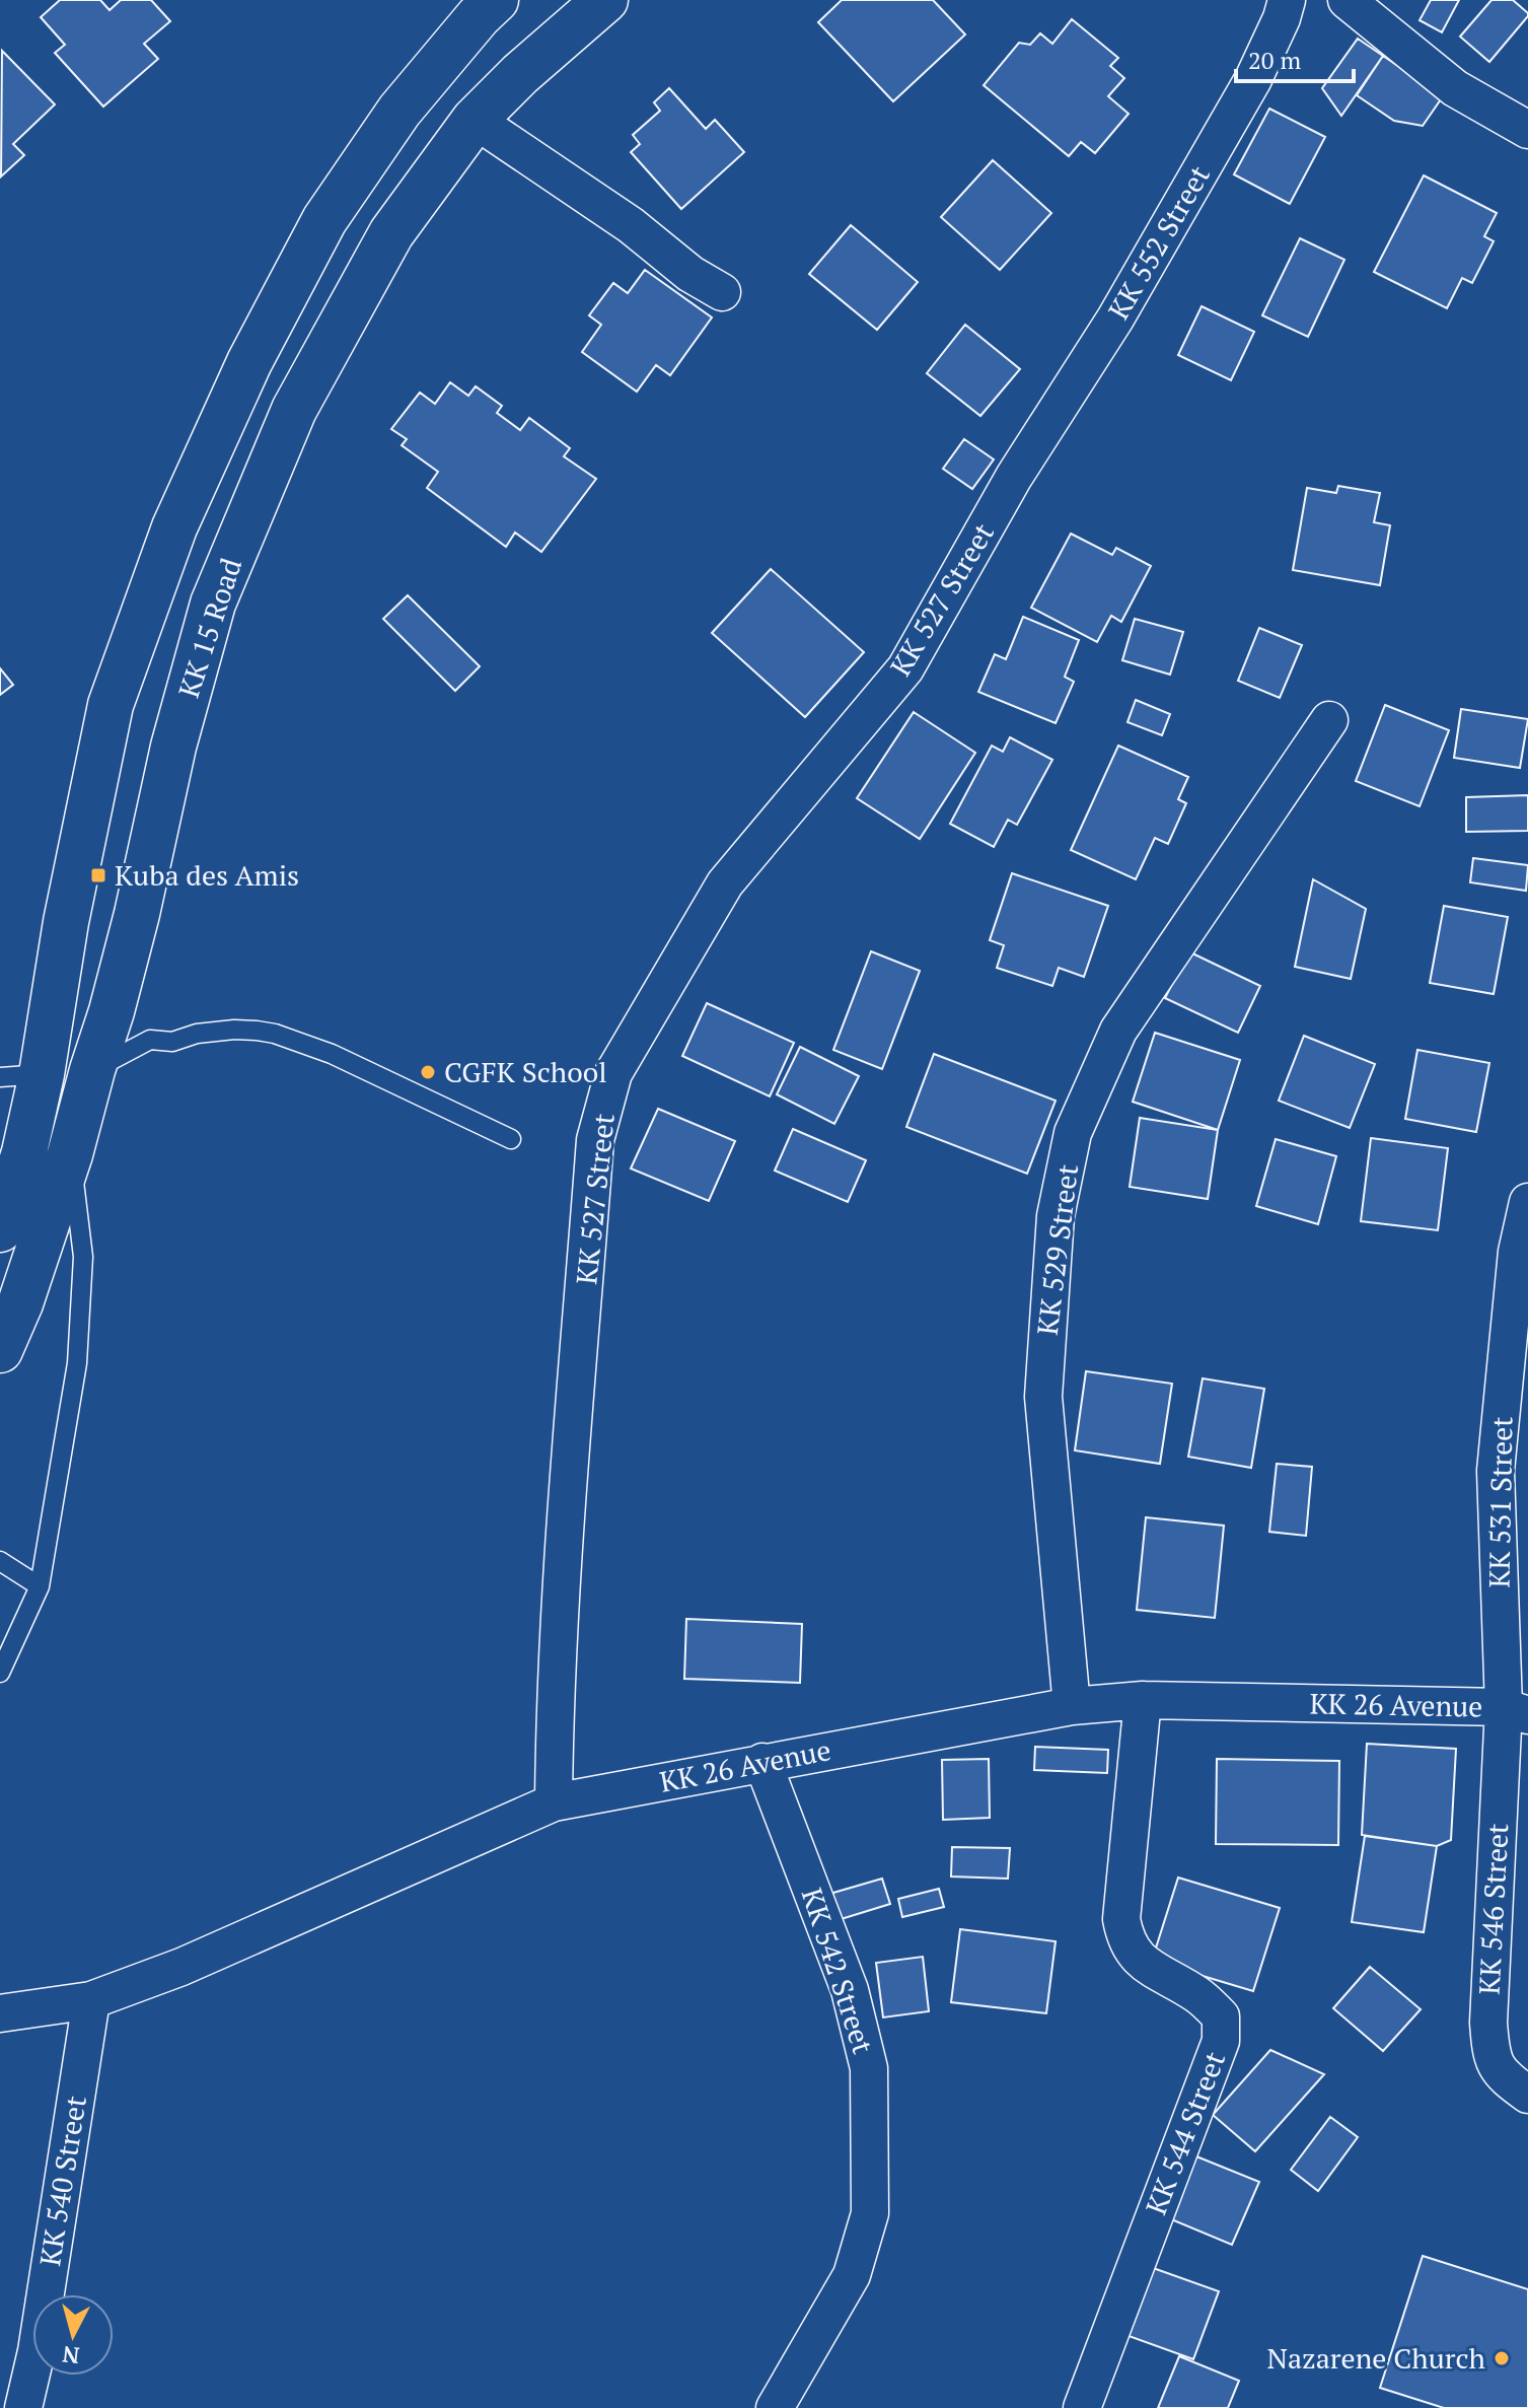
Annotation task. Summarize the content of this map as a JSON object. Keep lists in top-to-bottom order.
{
  "streets": {
    "highway": ["KK 15 Road"],
    "street": [
      "KK 552 Street",
      "KK 527 Street",
      "KK 529 Street",
      "KK 531 Street",
      "KK 26 Avenue",
      "KK 546 Street",
      "KK 542 Street",
      "KK 544 Street",
      "KK 540 Street"
    ]
  },
  "crossings": [
    ["KK 552 Street", "KK 527 Street"],
    ["KK 527 Street", "KK 26 Avenue"],
    ["KK 529 Street", "KK 26 Avenue"],
    ["KK 531 Street", "KK 26 Avenue"],
    ["KK 531 Street", "KK 546 Street"],
    ["KK 26 Avenue", "KK 546 Street"],
    ["KK 26 Avenue", "KK 542 Street"],
    ["KK 26 Avenue", "KK 544 Street"],
    ["KK 26 Avenue", "KK 540 Street"]
  ],
  "places": {
    "transit": ["Kuba des Amis"],
    "other": ["CGFK School", "Nazarene Church"]
  },
  "scale_bar": "20 m",
  "north": "bottom"
}
